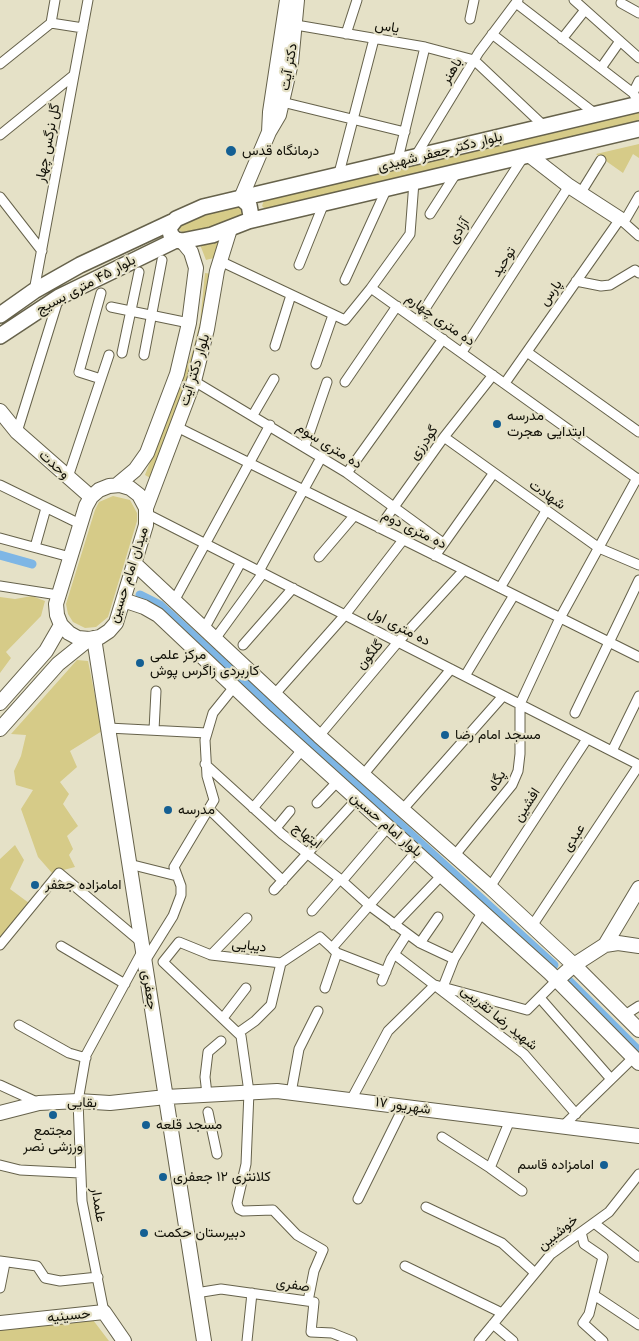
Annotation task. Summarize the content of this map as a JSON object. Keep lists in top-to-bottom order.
{
  "streets": {
    "main road": [
      "دکتر آیت",
      "بلوار دکتر جعفر شهیدی",
      "بلوار ۴۵ متری بسیج",
      "بلوار دکتر آیت",
      "وحدت",
      "میدان امام حسین",
      "بلوار امام حسین",
      "جعفری",
      "بقایی",
      "۱۷ شهریور",
      "حسینیه"
    ],
    "street": [
      "یاس",
      "باهنر",
      "گل نرگس چهار",
      "آزادی",
      "توحید",
      "پارس",
      "ده متری چهارم",
      "گودرزی",
      "ده متری سوم",
      "شهادت",
      "ده متری دوم",
      "ده متری اول",
      "گلگون",
      "پگاه",
      "افشین",
      "ابتهاج",
      "عبدی",
      "دیبایی",
      "شهید رضا تقریبی",
      "علمدار",
      "خوشبین",
      "صفری"
    ]
  },
  "crossings": [
    ["یاس", "دکتر آیت"],
    ["یاس", "باهنر"],
    ["دکتر آیت", "بلوار دکتر جعفر شهیدی"],
    ["دکتر آیت", "بلوار ۴۵ متری بسیج"],
    ["باهنر", "بلوار دکتر جعفر شهیدی"],
    ["گل نرگس چهار", "بلوار ۴۵ متری بسیج"],
    ["بلوار دکتر جعفر شهیدی", "آزادی"],
    ["بلوار دکتر جعفر شهیدی", "بلوار ۴۵ متری بسیج"],
    ["بلوار دکتر جعفر شهیدی", "بلوار دکتر آیت"],
    ["آزادی", "ده متری چهارم"],
    ["توحید", "ده متری چهارم"],
    ["بلوار ۴۵ متری بسیج", "بلوار دکتر آیت"],
    ["پارس", "ده متری چهارم"],
    ["ده متری چهارم", "گودرزی"],
    ["بلوار دکتر آیت", "ده متری سوم"],
    ["بلوار دکتر آیت", "ده متری دوم"],
    ["بلوار دکتر آیت", "میدان امام حسین"],
    ["بلوار دکتر آیت", "ده متری اول"],
    ["گودرزی", "ده متری سوم"],
    ["گودرزی", "شهادت"],
    ["گودرزی", "ده متری دوم"],
    ["ده متری دوم", "گلگون"],
    ["میدان امام حسین", "ده متری اول"],
    ["میدان امام حسین", "بلوار امام حسین"],
    ["میدان امام حسین", "جعفری"],
    ["ده متری اول", "گلگون"],
    ["ده متری اول", "پگاه"],
    ["ده متری اول", "افشین"],
    ["ده متری اول", "عبدی"],
    ["گلگون", "بلوار امام حسین"],
    ["پگاه", "بلوار امام حسین"],
    ["افشین", "بلوار امام حسین"],
    ["بلوار امام حسین", "عبدی"],
    ["جعفری", "بقایی"],
    ["جعفری", "۱۷ شهریور"],
    ["جعفری", "علمدار"],
    ["جعفری", "صفری"],
    ["بقایی", "۱۷ شهریور"],
    ["بقایی", "علمدار"],
    ["علمدار", "حسینیه"]
  ],
  "places": [
    "درمانگاه قدس",
    "مدرسه ابتدایی هجرت",
    "مرکز علمی کاربردی زاگرس پوش",
    "مسجد امام رضا",
    "مدرسه",
    "امامزاده جعفر",
    "مجتمع ورزشی نصر",
    "مسجد قلعه",
    "امامزاده قاسم",
    "کلانتری ۱۲ جعفری",
    "دبیرستان حکمت"
  ]
}
